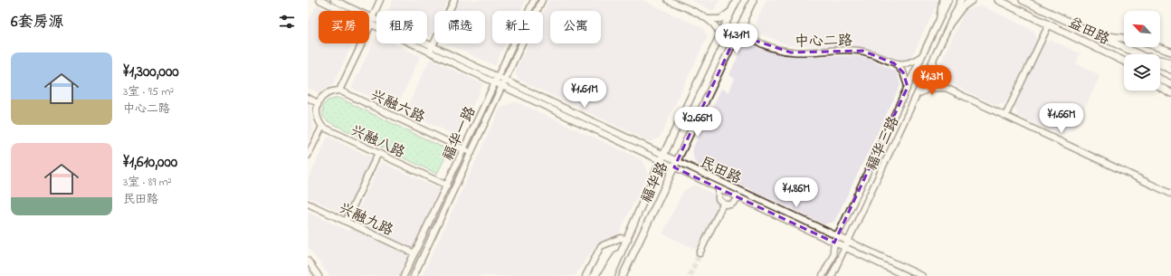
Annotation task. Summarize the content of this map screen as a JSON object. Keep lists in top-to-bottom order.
{
  "streets": {
    "main road": ["益田路", "福华路"],
    "street": [
      "中心二路",
      "兴融六路",
      "福华一路",
      "兴融八路",
      "福华三路",
      "民田路",
      "兴融九路"
    ]
  },
  "crossings": [
    ["中心二路", "福华三路"],
    ["兴融六路", "福华一路"],
    ["福华一路", "兴融八路"],
    ["福华一路", "民田路"],
    ["福华一路", "兴融九路"],
    ["福华三路", "民田路"],
    ["民田路", "福华路"]
  ],
  "north": "top left",
  "page": {
    "heading": "6套房源",
    "chip": [
      "买房",
      "租房",
      "筛选",
      "新上",
      "公寓"
    ],
    "price": [
      "¥1.31M",
      "¥1.3M",
      "¥1.61M",
      "¥1.66M",
      "¥2.66M",
      "¥1.86M"
    ],
    "list": [
      {
        "name": "¥1,300,000",
        "note": "3室 · 95 m² · 中心二路"
      },
      {
        "name": "¥1,610,000",
        "note": "3室 · 89 m² · 民田路"
      }
    ]
  }
}
